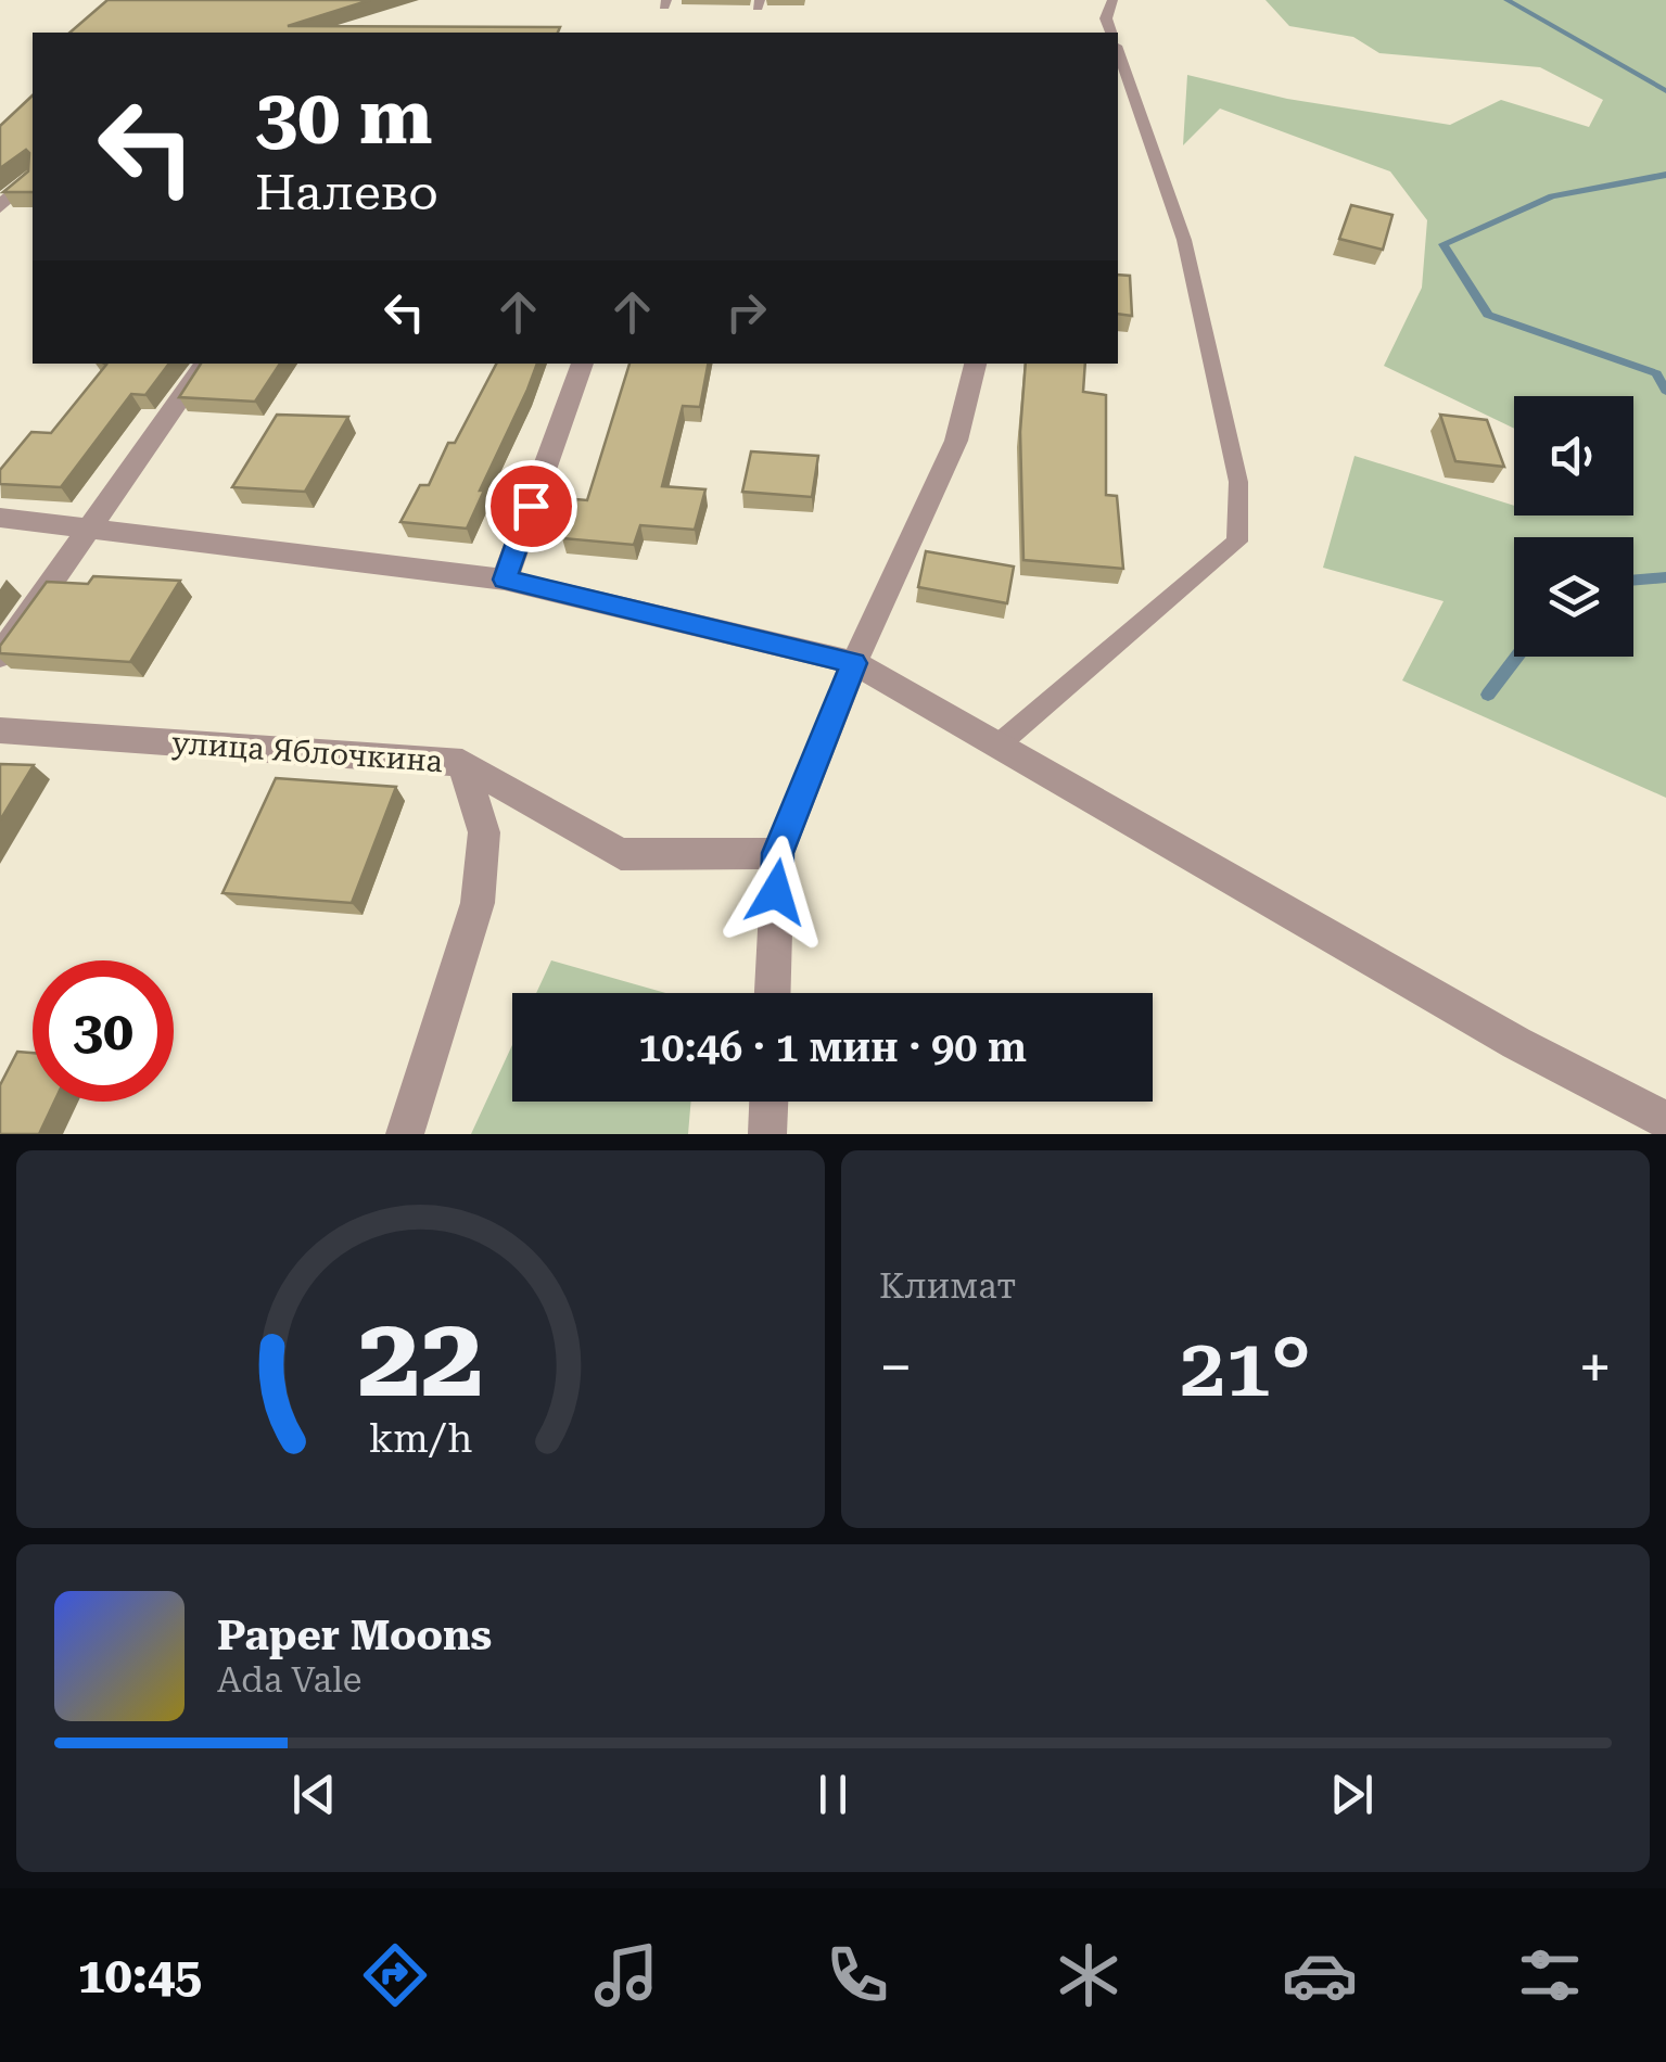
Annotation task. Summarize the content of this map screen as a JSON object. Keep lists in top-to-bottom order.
{
  "streets": {
    "street": ["улица Яблочкина"]
  },
  "page": {
    "turn": ["30 m", "Налево"],
    "limit": "30",
    "trip": "10:46 · 1 мин · 90 m",
    "tile": "Климат",
    "heat": ["−", "21°", "+"],
    "song": ["Paper Moons", "Ada Vale"],
    "tabs": "10:45",
    "gauge": ["22", "km/h"]
  }
}
